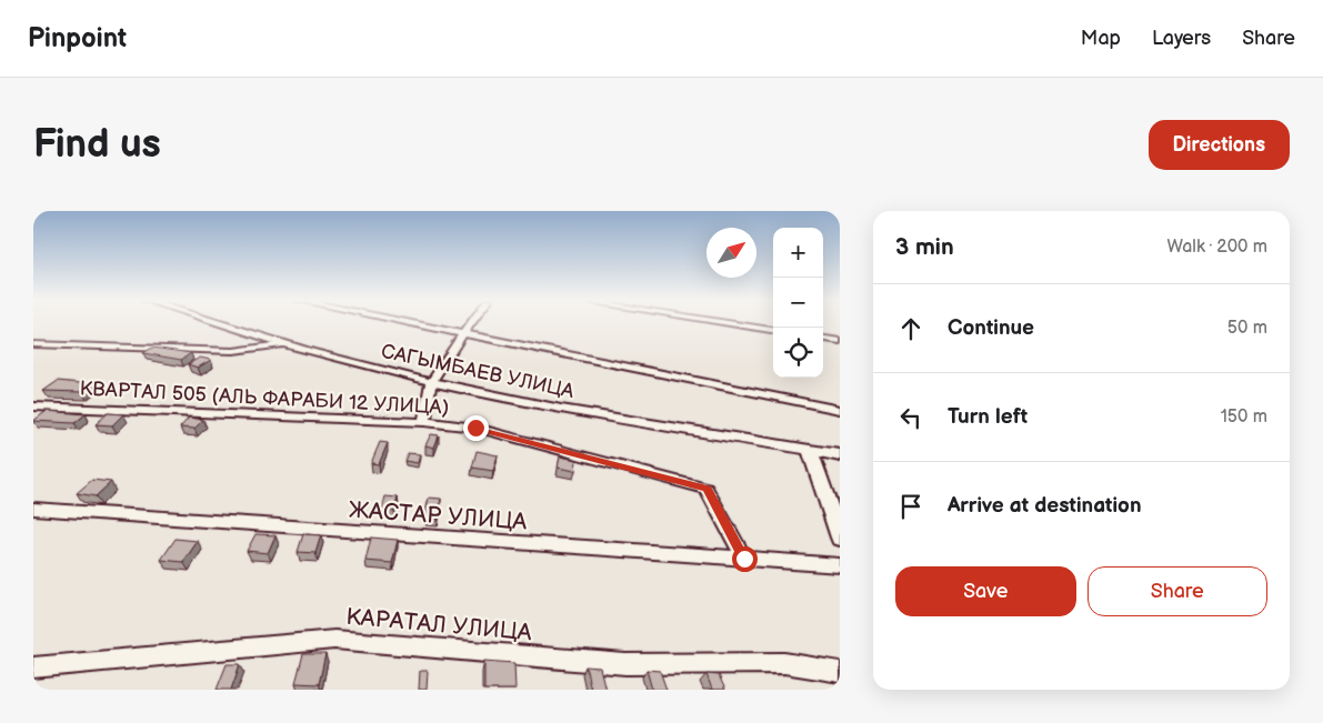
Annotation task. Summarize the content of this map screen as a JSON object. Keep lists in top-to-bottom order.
{
  "streets": {
    "street": [
      "САГЫМБАЕВ УЛИЦА",
      "КВАРТАЛ 505 (АЛЬ ФАРАБИ 12 УЛИЦА)",
      "ЖАСТАР УЛИЦА",
      "КАРАТАЛ УЛИЦА"
    ]
  },
  "crossings": [
    ["КВАРТАЛ 505 (АЛЬ ФАРАБИ 12 УЛИЦА)", "ЖАСТАР УЛИЦА"]
  ],
  "north": "top right",
  "page": {
    "header": "Pinpoint",
    "nav": ["Map", "Layers", "Share"],
    "buttons": [
      "Directions",
      ["Save", "Share"]
    ],
    "title": "Find us",
    "heading": ["3 min", "Walk · 200 m"],
    "map_buttons": ["+", "−"],
    "list": [
      ["Continue", "50 m"],
      ["Turn left", "150 m"],
      "Arrive at destination"
    ]
  }
}
